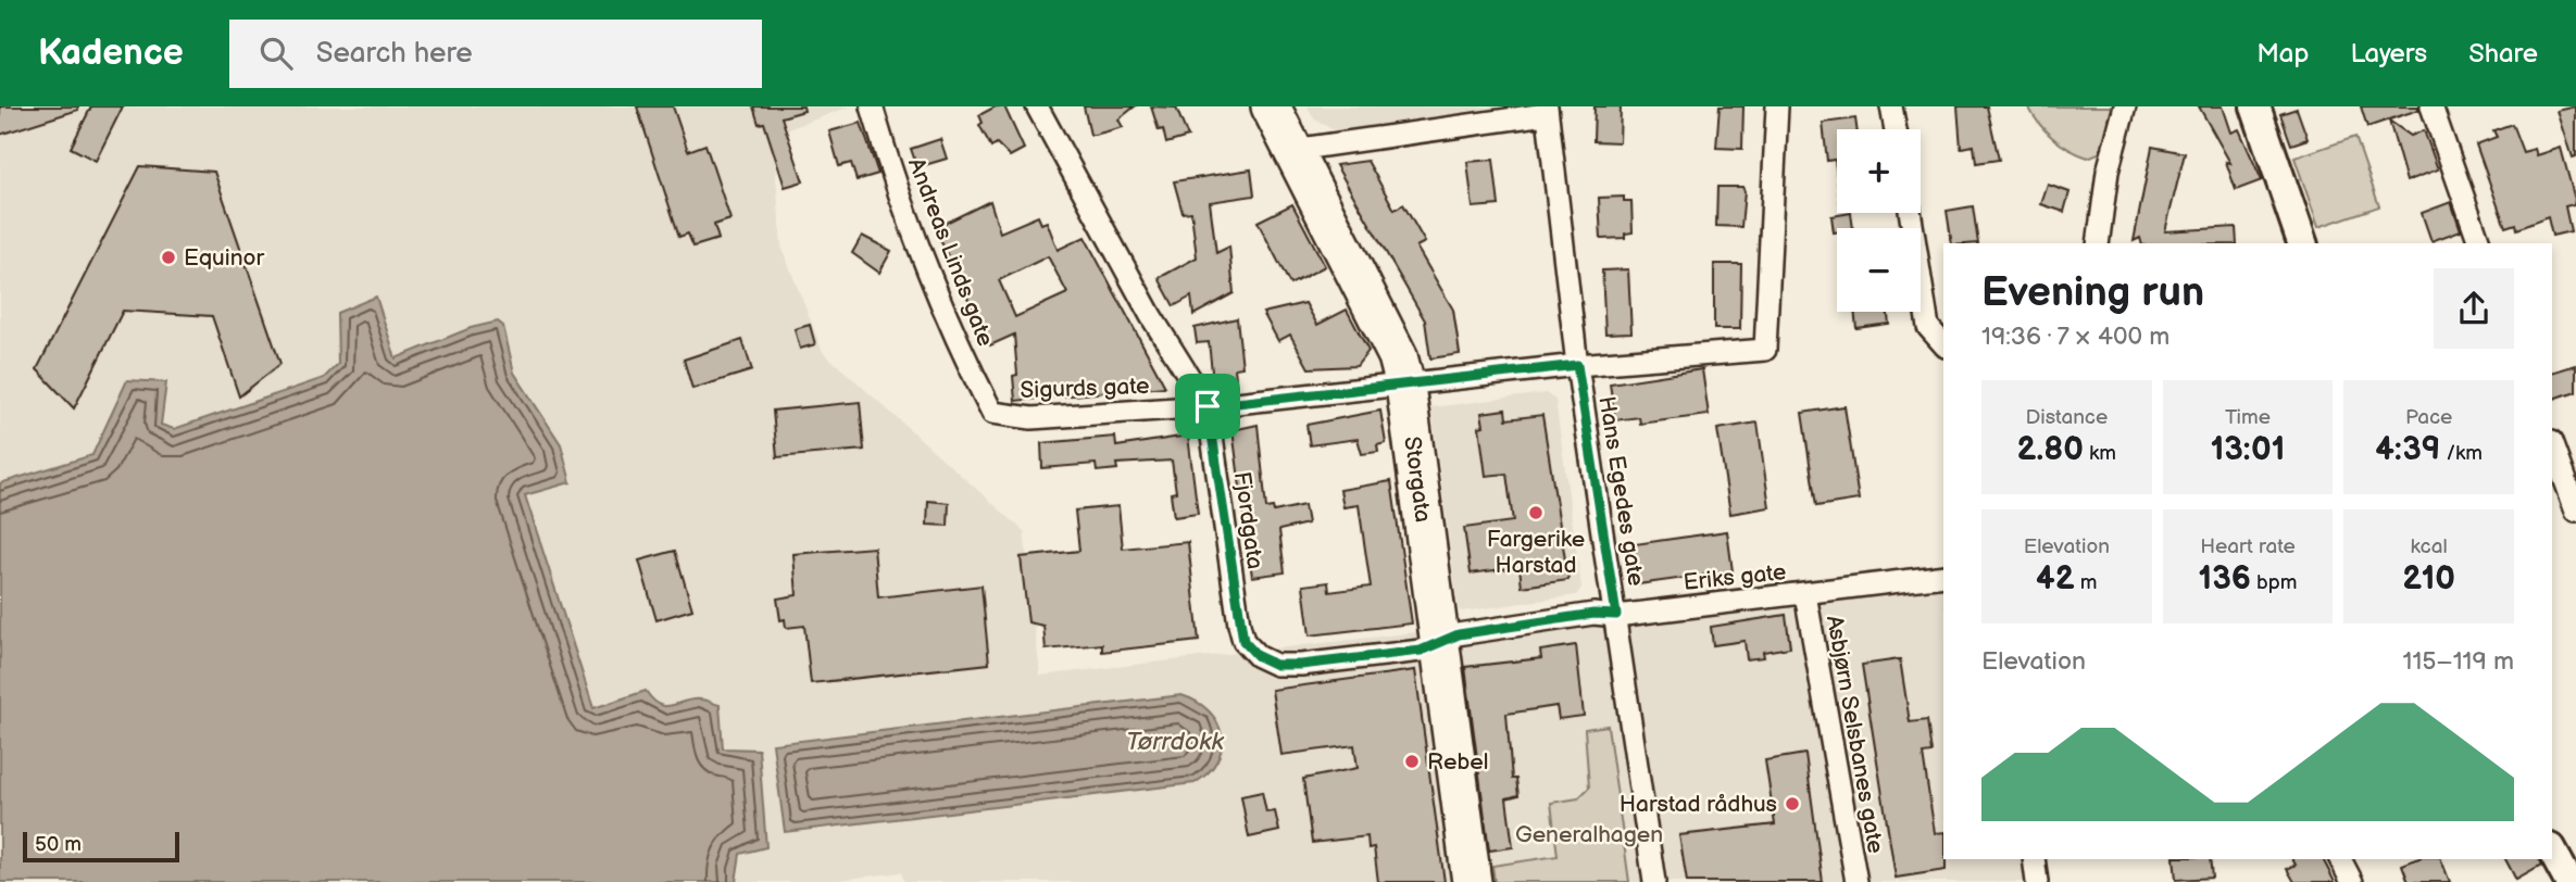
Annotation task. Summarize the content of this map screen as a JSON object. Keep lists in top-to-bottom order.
{
  "streets": {
    "highway": ["Storgata"],
    "street": [
      "Andreas Linds gate",
      "Sigurds gate",
      "Hans Egedes gate",
      "Fjordgata",
      "Eriks gate",
      "Asbjørn Selsbanes gate"
    ]
  },
  "crossings": [
    ["Andreas Linds gate", "Sigurds gate"],
    ["Sigurds gate", "Storgata"],
    ["Sigurds gate", "Hans Egedes gate"],
    ["Sigurds gate", "Fjordgata"],
    ["Storgata", "Fjordgata"],
    ["Storgata", "Eriks gate"],
    ["Hans Egedes gate", "Eriks gate"],
    ["Fjordgata", "Eriks gate"],
    ["Eriks gate", "Asbjørn Selsbanes gate"]
  ],
  "water": ["Tørrdokk"],
  "parks": ["Generalhagen"],
  "places": [
    "Equinor",
    "Fargerike Harstad",
    "Rebel",
    "Harstad rådhus"
  ],
  "scale_bar": "50 m",
  "page": {
    "header": "Kadence",
    "search": "Search here",
    "nav": ["Map", "Layers", "Share"],
    "map_buttons": ["+", "−"],
    "heading": ["Evening run", "19:36 · 7 × 400 m"],
    "stats": [
      ["Distance", "2.80 km"],
      ["Time", "13:01"],
      ["Pace", "4:39 /km"],
      ["Elevation", "42 m"],
      ["Heart rate", "136 bpm"],
      ["kcal", "210"]
    ],
    "chart": ["Elevation", "115–119 m"],
    "scale": "50 m"
  }
}
